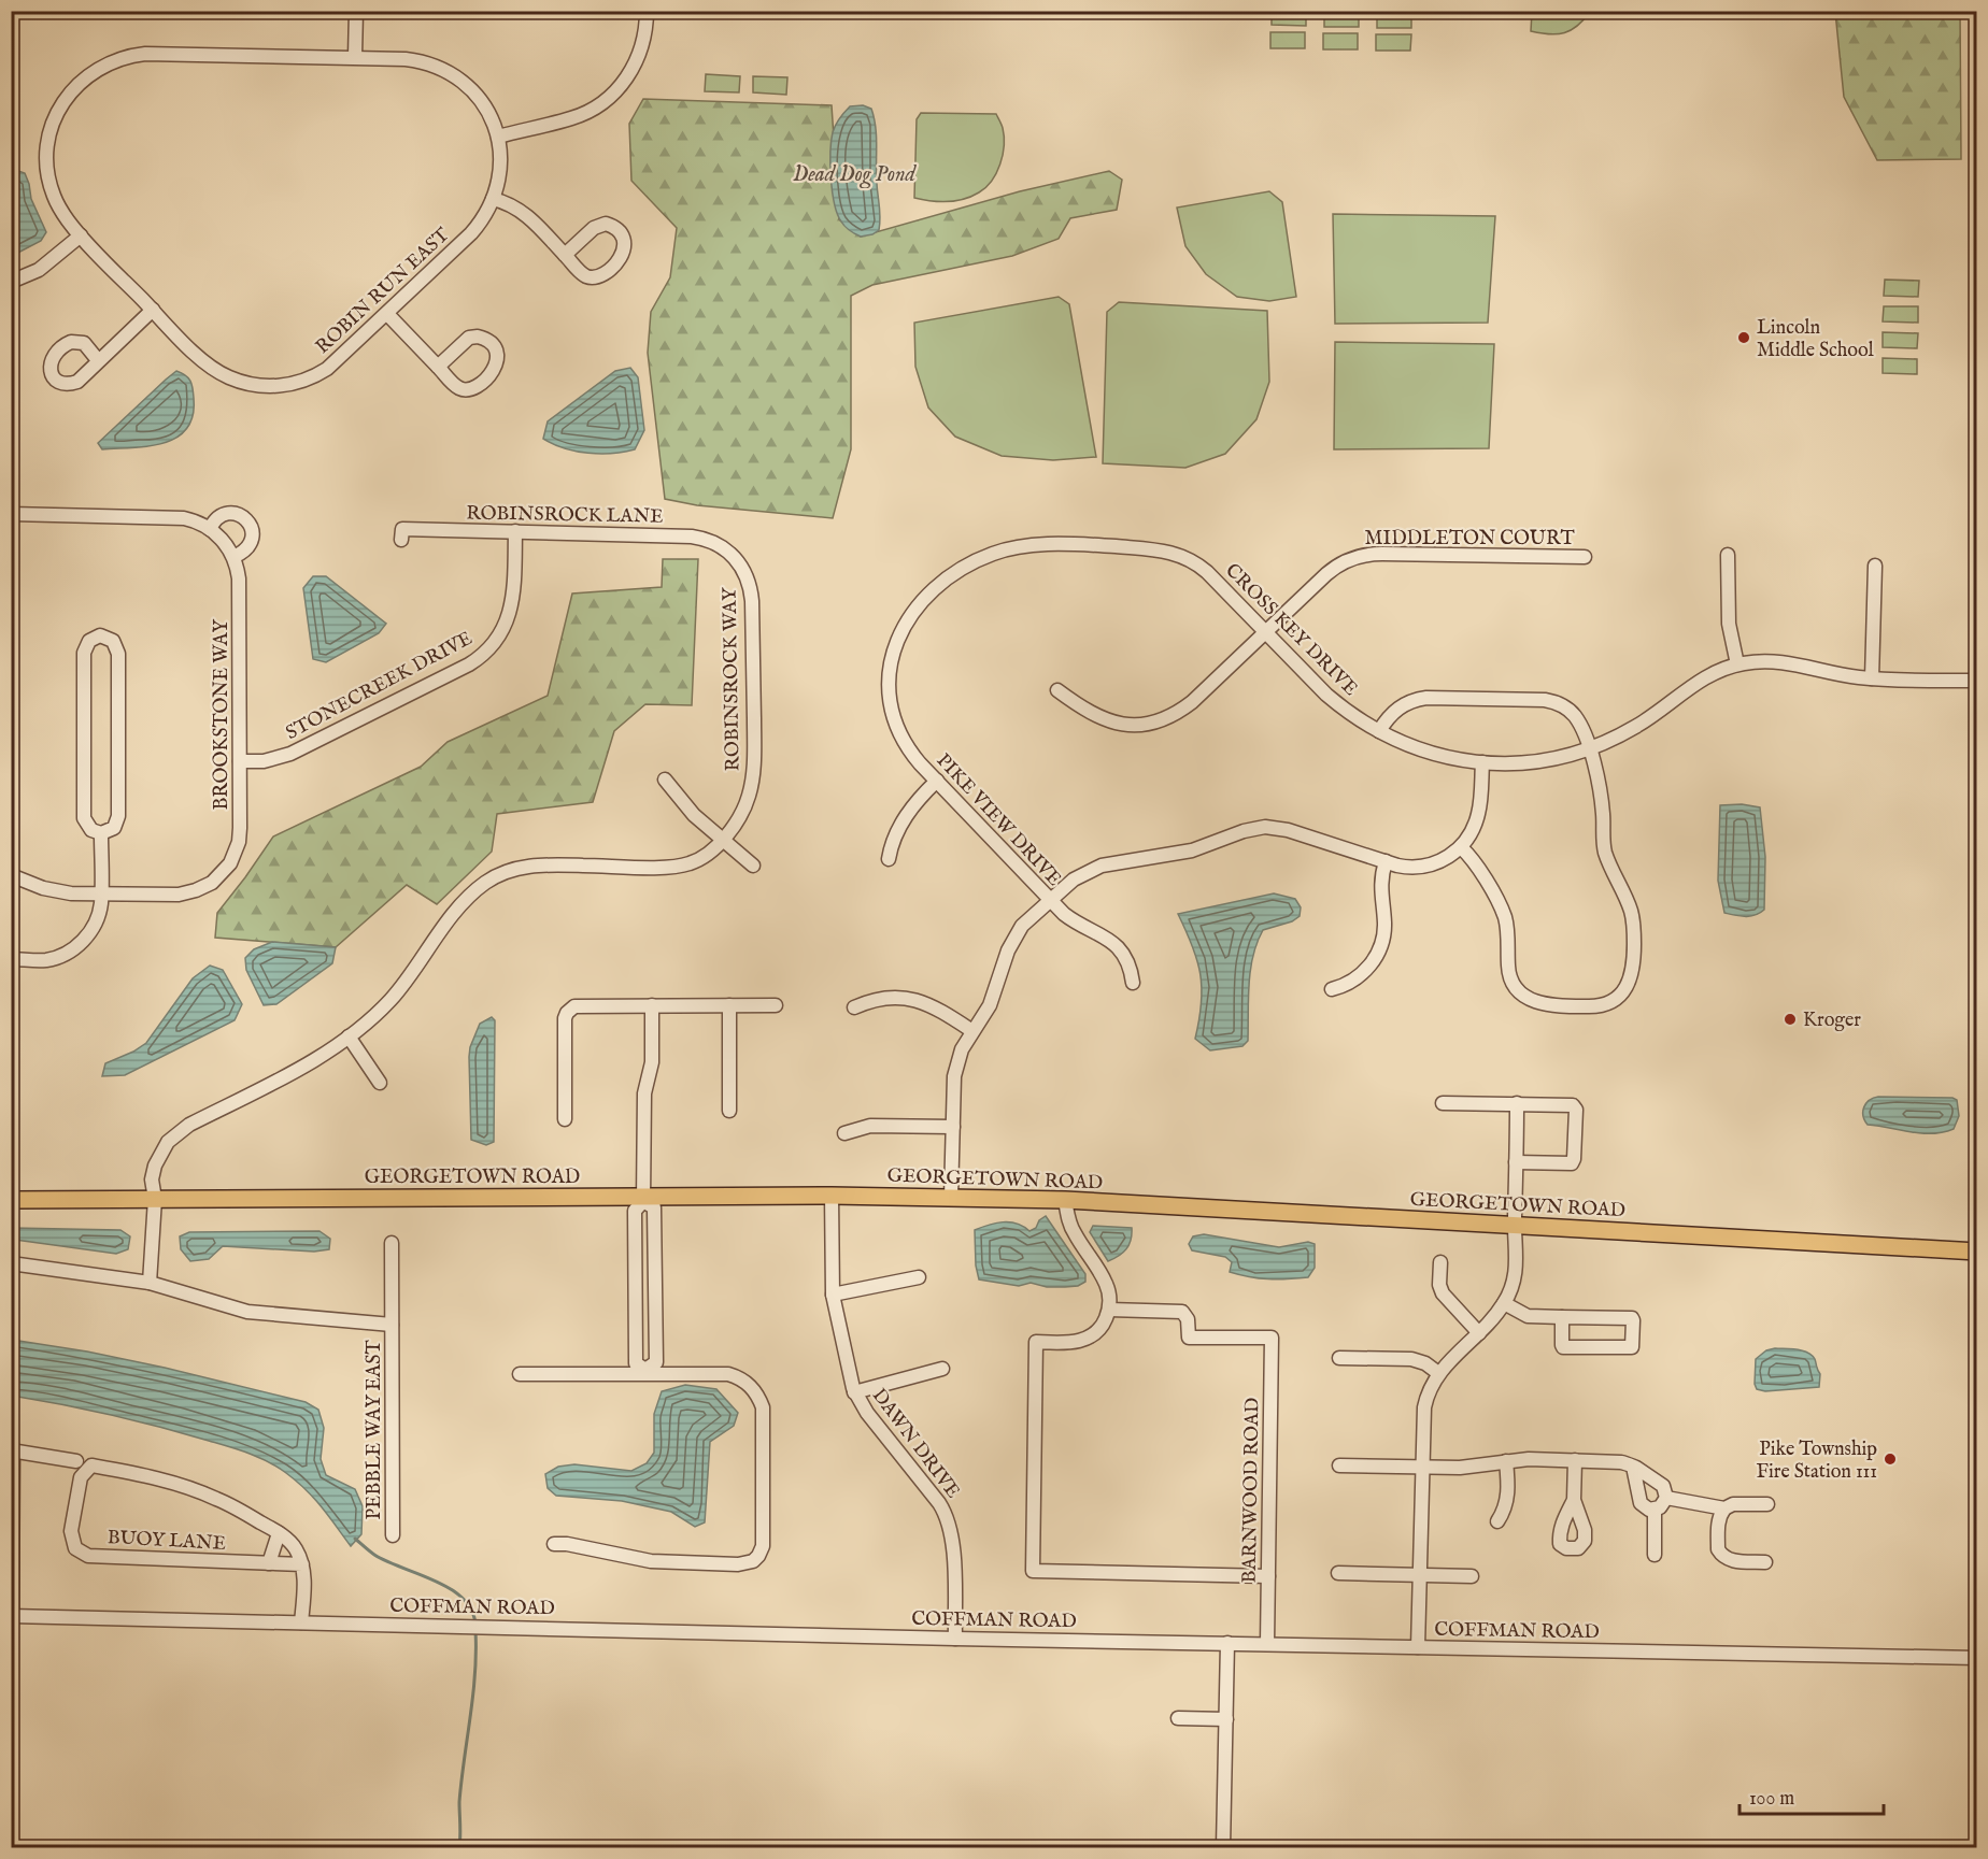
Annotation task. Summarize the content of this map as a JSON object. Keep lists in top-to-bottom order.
{
  "streets": {
    "main road": ["GEORGETOWN ROAD"],
    "street": [
      "ROBIN RUN EAST",
      "ROBINSROCK LANE",
      "MIDDLETON COURT",
      "CROSS KEY DRIVE",
      "ROBINSROCK WAY",
      "STONECREEK DRIVE",
      "BROOKSTONE WAY",
      "PIKE VIEW DRIVE",
      "PEBBLE WAY EAST",
      "DAWN DRIVE",
      "BARNWOOD ROAD",
      "BUOY LANE",
      "COFFMAN ROAD"
    ]
  },
  "crossings": [
    ["ROBINSROCK LANE", "ROBINSROCK WAY"],
    ["ROBINSROCK LANE", "STONECREEK DRIVE"],
    ["MIDDLETON COURT", "CROSS KEY DRIVE"],
    ["CROSS KEY DRIVE", "PIKE VIEW DRIVE"],
    ["ROBINSROCK WAY", "GEORGETOWN ROAD"],
    ["STONECREEK DRIVE", "BROOKSTONE WAY"],
    ["PIKE VIEW DRIVE", "GEORGETOWN ROAD"],
    ["GEORGETOWN ROAD", "DAWN DRIVE"],
    ["DAWN DRIVE", "COFFMAN ROAD"],
    ["BARNWOOD ROAD", "COFFMAN ROAD"]
  ],
  "water": ["Dead Dog Pond"],
  "places": ["Lincoln Middle School", "Kroger", "Pike Township Fire Station 111"],
  "scale_bar": "100 m"
}
